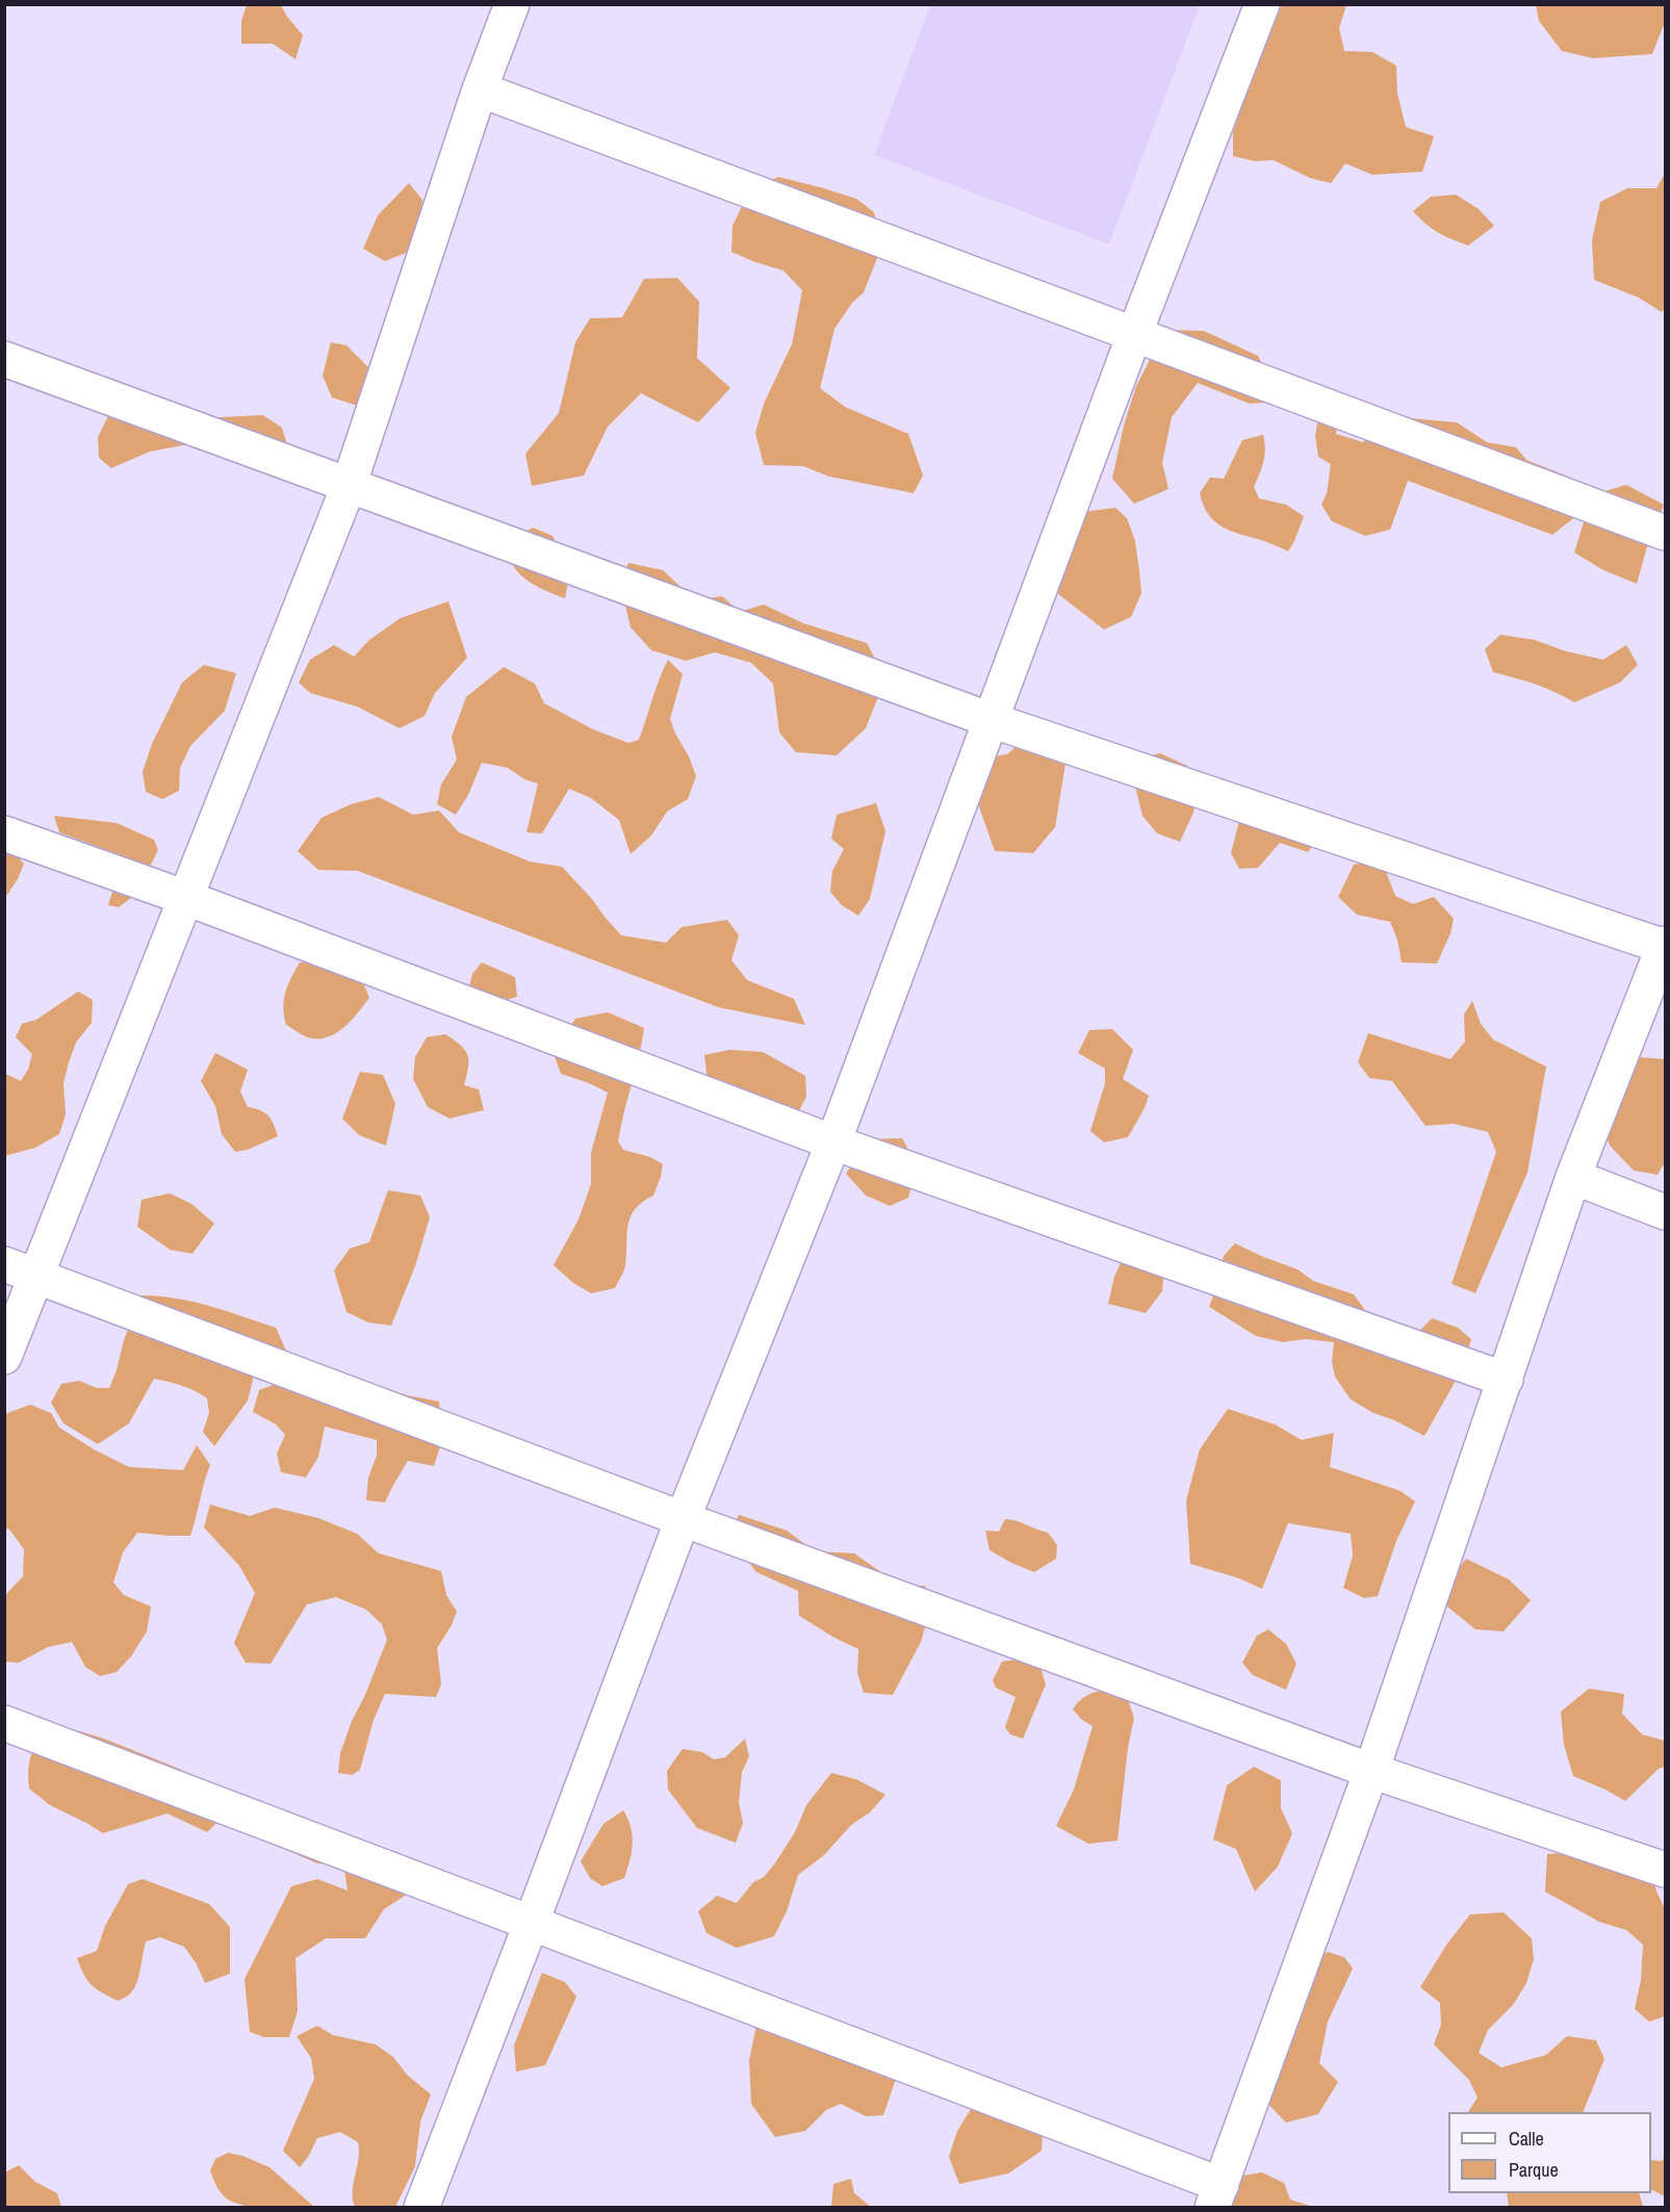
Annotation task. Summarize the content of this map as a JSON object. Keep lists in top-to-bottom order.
{
  "legend": ["Calle", "Parque"]
}
